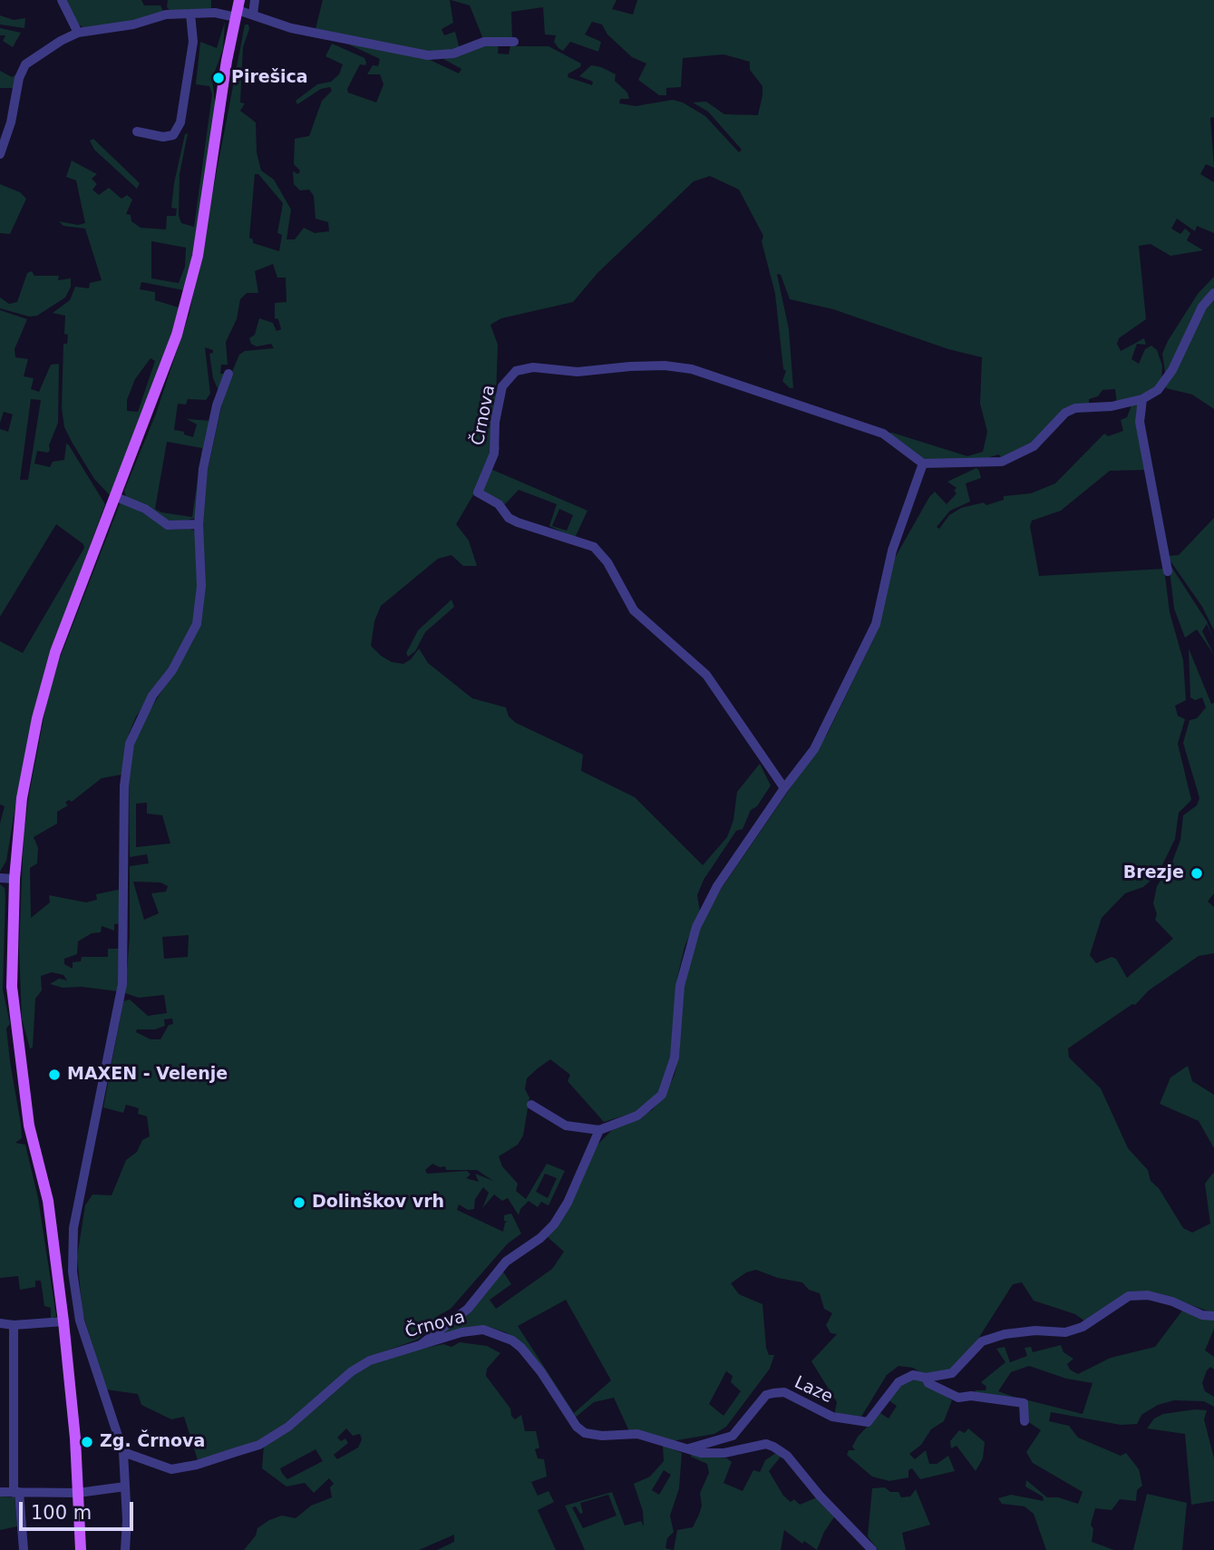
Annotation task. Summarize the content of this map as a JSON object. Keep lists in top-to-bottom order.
{
  "streets": {
    "street": ["Črnova", "Laze"]
  },
  "crossings": [
    ["Črnova", "Laze"]
  ],
  "places": [
    "Pirešica",
    "Brezje",
    "MAXEN - Velenje",
    "Dolinškov vrh",
    "Zg. Črnova"
  ],
  "scale_bar": "100 m"
}
